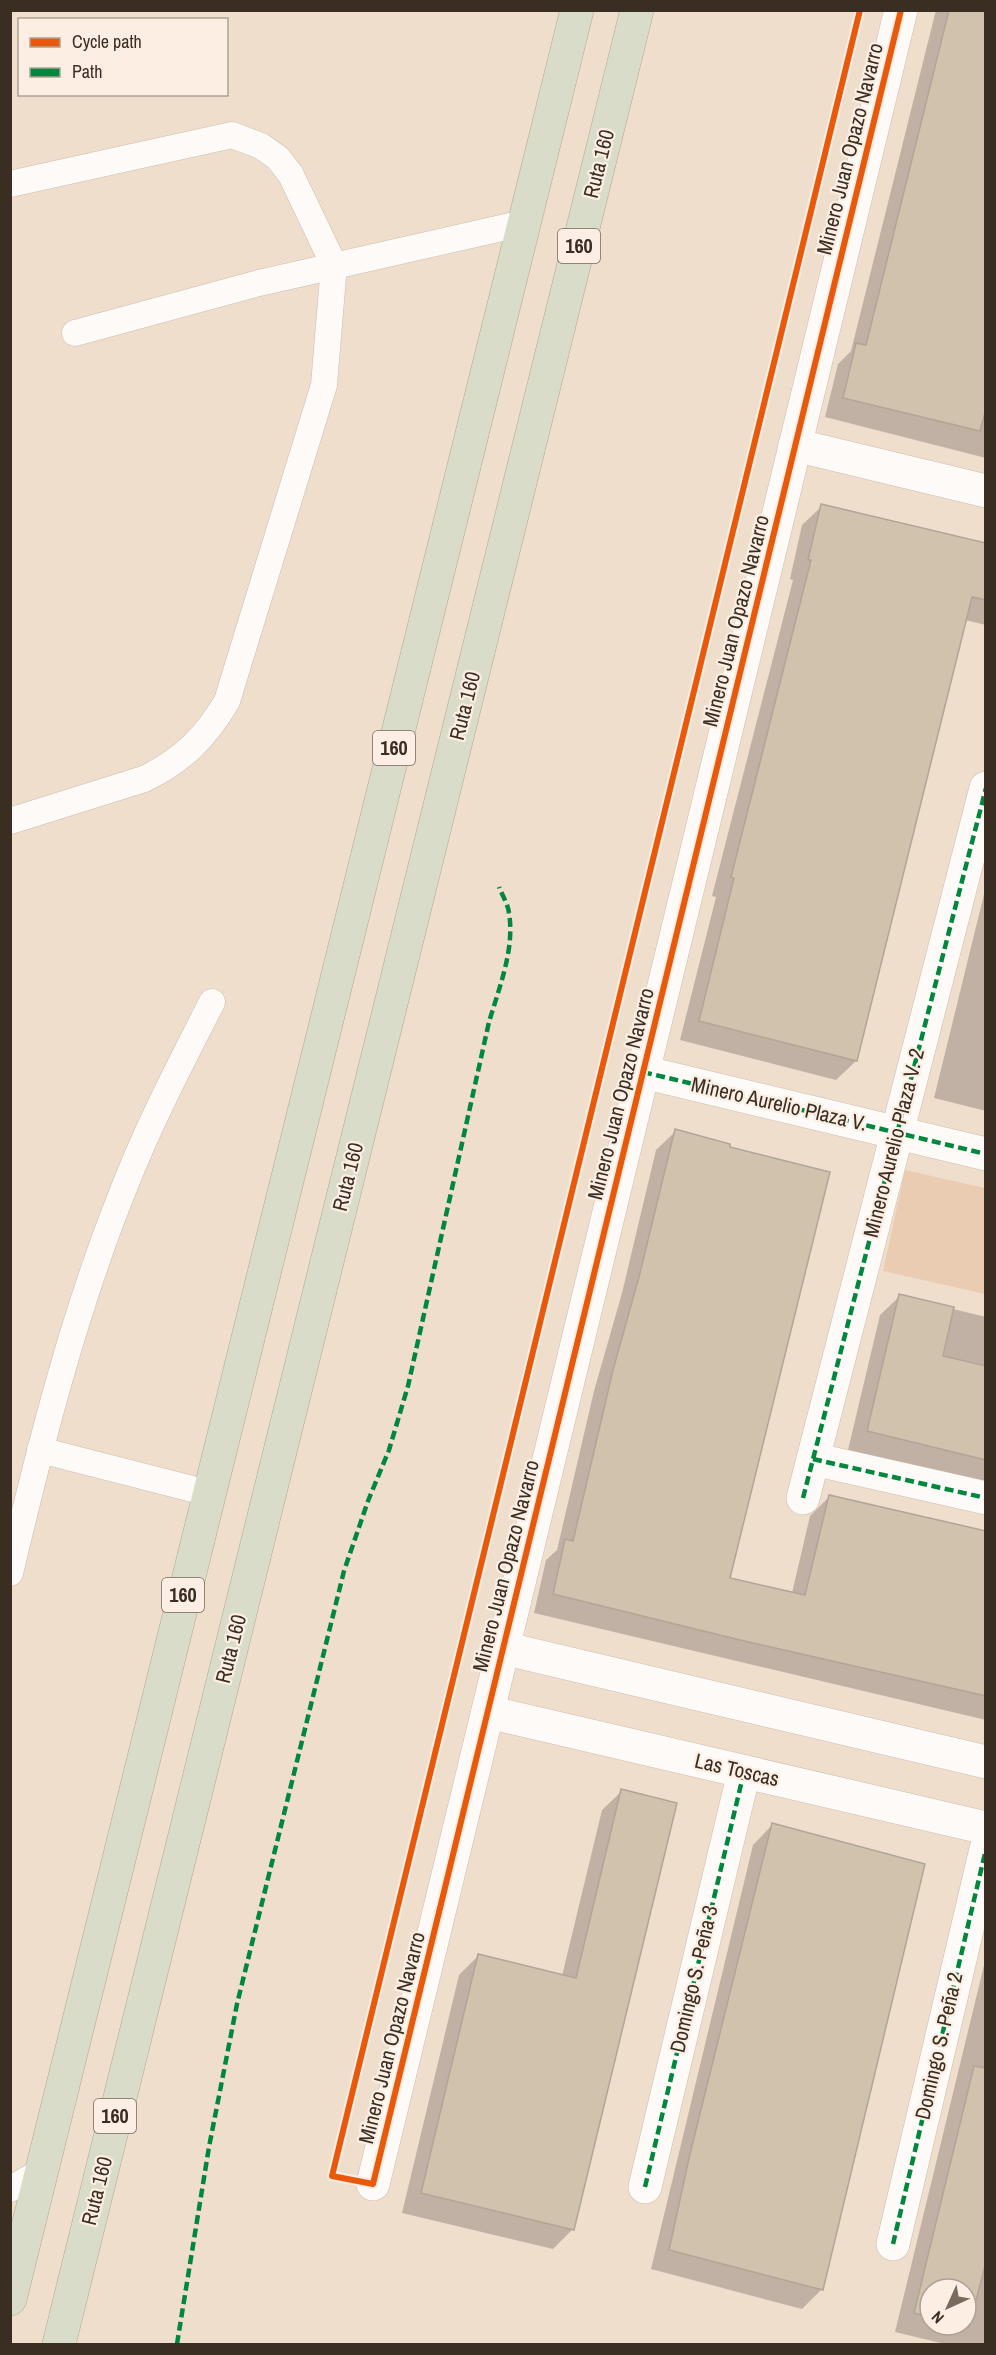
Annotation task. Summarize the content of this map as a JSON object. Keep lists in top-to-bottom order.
{
  "streets": {
    "highway": ["Ruta 160", "160"],
    "street": [
      "Minero Juan Opazo Navarro",
      "Minero Aurelio Plaza V.",
      "Minero Aurelio Plaza V. 2",
      "Las Toscas",
      "Domingo S. Peña 3",
      "Domingo S. Peña 2"
    ]
  },
  "crossings": [
    ["Minero Juan Opazo Navarro", "Minero Aurelio Plaza V."],
    ["Minero Juan Opazo Navarro", "Las Toscas"],
    ["Minero Aurelio Plaza V.", "Minero Aurelio Plaza V. 2"],
    ["Las Toscas", "Domingo S. Peña 3"]
  ],
  "legend": ["Cycle path", "Path"],
  "north": "bottom left"
}
